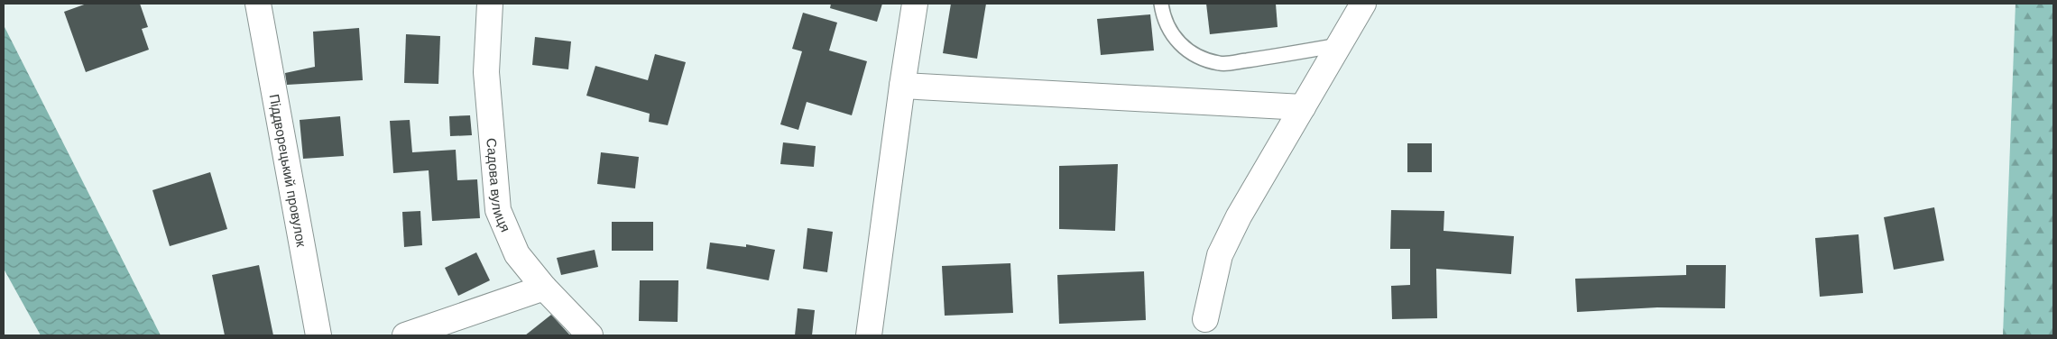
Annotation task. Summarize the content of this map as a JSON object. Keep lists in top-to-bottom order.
{
  "streets": {
    "street": ["Піддворецький провулок", "Садова вулиця"]
  }
}
